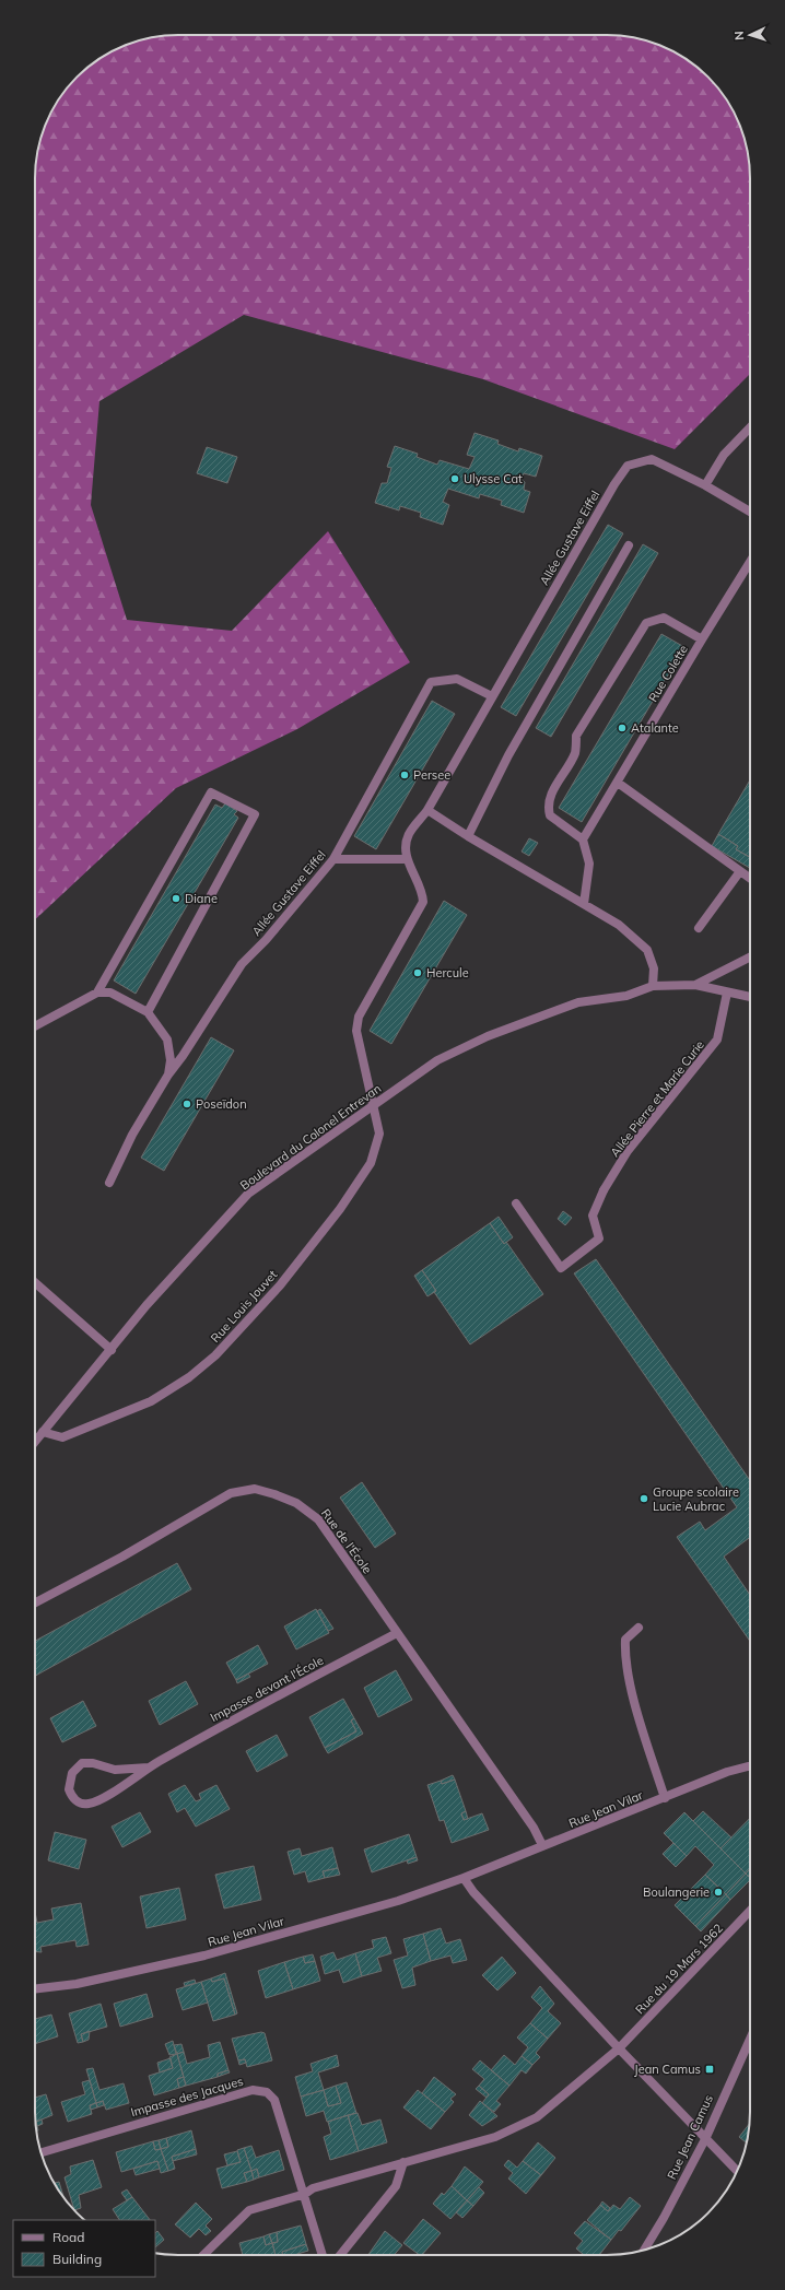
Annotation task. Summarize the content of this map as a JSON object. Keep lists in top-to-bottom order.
{
  "streets": {
    "street": [
      "Allée Gustave Eiffel",
      "Rue Colette",
      "Allée Pierre et Marie Curie",
      "Boulevard du Colonel Entrevan",
      "Rue Louis Jouvet",
      "Rue de l'École",
      "Impasse devant l'École",
      "Rue Jean Vilar",
      "Rue du 19 Mars 1962",
      "Impasse des Jacques",
      "Rue Jean Camus"
    ]
  },
  "crossings": [
    ["Allée Pierre et Marie Curie", "Boulevard du Colonel Entrevan"],
    ["Boulevard du Colonel Entrevan", "Rue Louis Jouvet"],
    ["Rue de l'École", "Impasse devant l'École"],
    ["Rue de l'École", "Rue Jean Vilar"],
    ["Rue du 19 Mars 1962", "Impasse des Jacques"]
  ],
  "places": {
    "other": [
      "Ulysse Cat",
      "Atalante",
      "Persee",
      "Diane",
      "Hercule",
      "Poseïdon",
      "Groupe scolaire Lucie Aubrac",
      "Boulangerie"
    ],
    "transit": ["Jean Camus"]
  },
  "legend": ["Road", "Building"],
  "north": "left"
}
